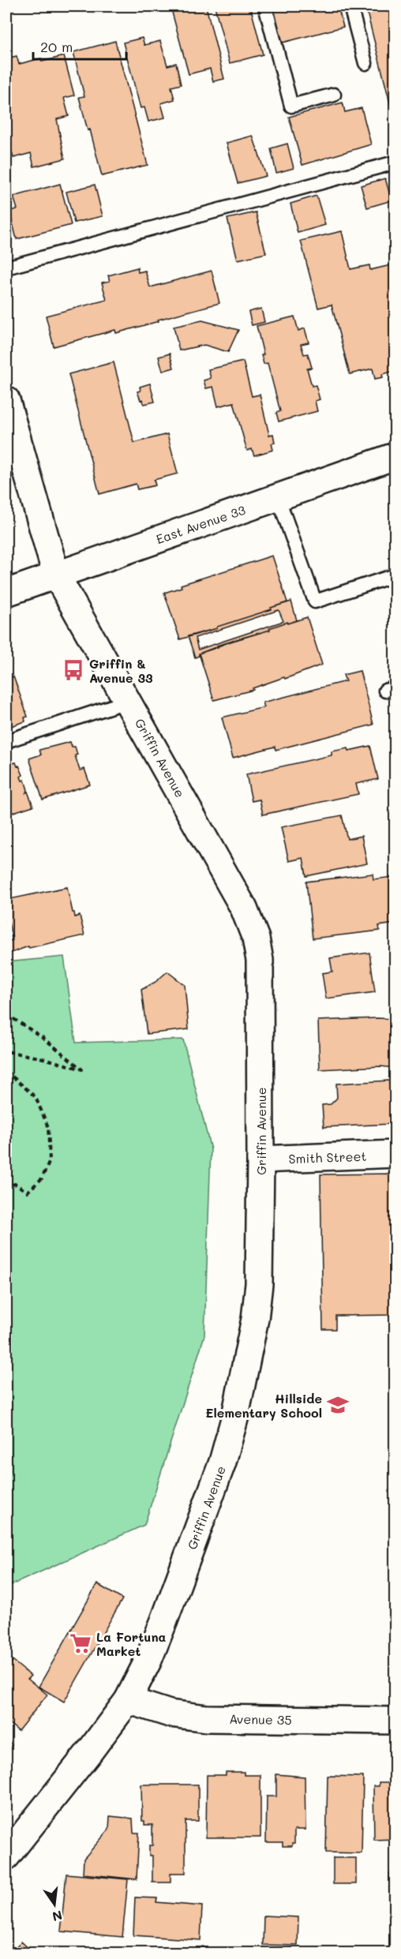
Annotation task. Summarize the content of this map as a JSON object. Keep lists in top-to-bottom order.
{
  "streets": {
    "street": [
      "East Avenue 33",
      "Griffin Avenue",
      "Smith Street",
      "Avenue 35"
    ]
  },
  "crossings": [
    ["East Avenue 33", "Griffin Avenue"],
    ["Griffin Avenue", "Smith Street"],
    ["Griffin Avenue", "Avenue 35"]
  ],
  "places": {
    "bus stop": ["Griffin & Avenue 33"],
    "school or university": ["Hillside Elementary School"],
    "supermarket": ["La Fortuna Market"]
  },
  "scale_bar": "20 m",
  "north": "bottom"
}
